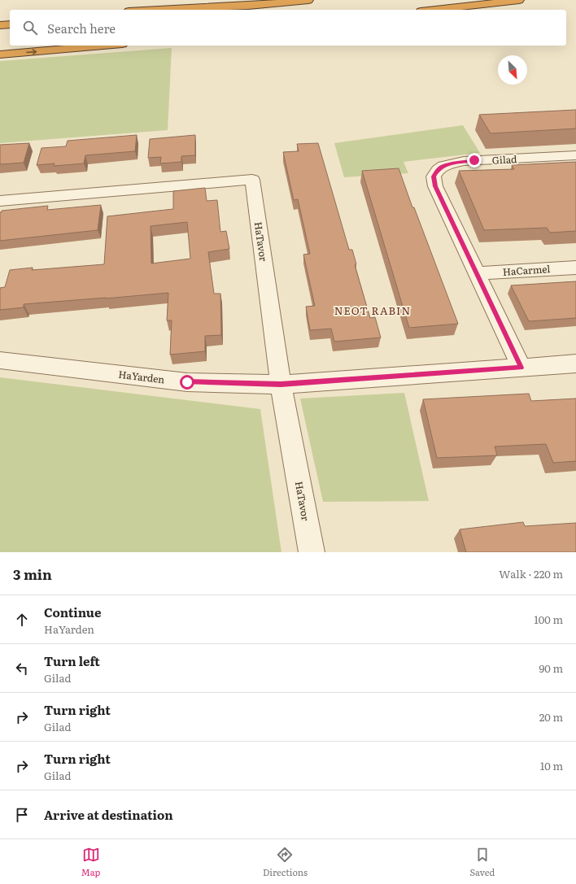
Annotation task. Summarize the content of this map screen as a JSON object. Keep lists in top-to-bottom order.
{
  "streets": {
    "street": [
      "Gilad",
      "HaTavor",
      "HaCarmel",
      "HaYarden"
    ]
  },
  "crossings": [
    ["Gilad", "HaCarmel"],
    ["Gilad", "HaYarden"],
    ["HaTavor", "HaYarden"]
  ],
  "districts": ["NEOT RABIN"],
  "north": "bottom right",
  "page": {
    "search": "Search here",
    "heading": ["3 min", "Walk · 220 m"],
    "list": [
      ["Continue", "HaYarden", "100 m"],
      ["Turn left", "Gilad", "90 m"],
      ["Turn right", "Gilad", "20 m"],
      ["Turn right", "Gilad", "10 m"],
      "Arrive at destination"
    ],
    "nav": ["Map", "Directions", "Saved"]
  }
}
